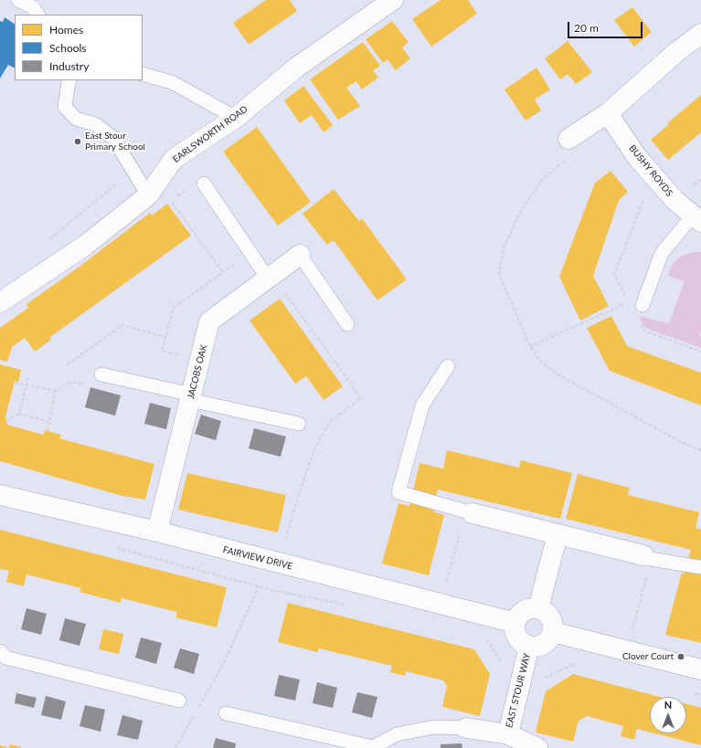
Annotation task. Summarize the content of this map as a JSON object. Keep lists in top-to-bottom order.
{
  "streets": {
    "street": [
      "EARLSWORTH ROAD",
      "BUSHY ROYDS",
      "JACOBS OAK",
      "FAIRVIEW DRIVE",
      "EAST STOUR WAY"
    ]
  },
  "crossings": [
    ["JACOBS OAK", "FAIRVIEW DRIVE"],
    ["FAIRVIEW DRIVE", "EAST STOUR WAY"]
  ],
  "places": ["East Stour Primary School", "Clover Court"],
  "legend": ["Homes", "Schools", "Industry"],
  "scale_bar": "20 m",
  "north": "top"
}
